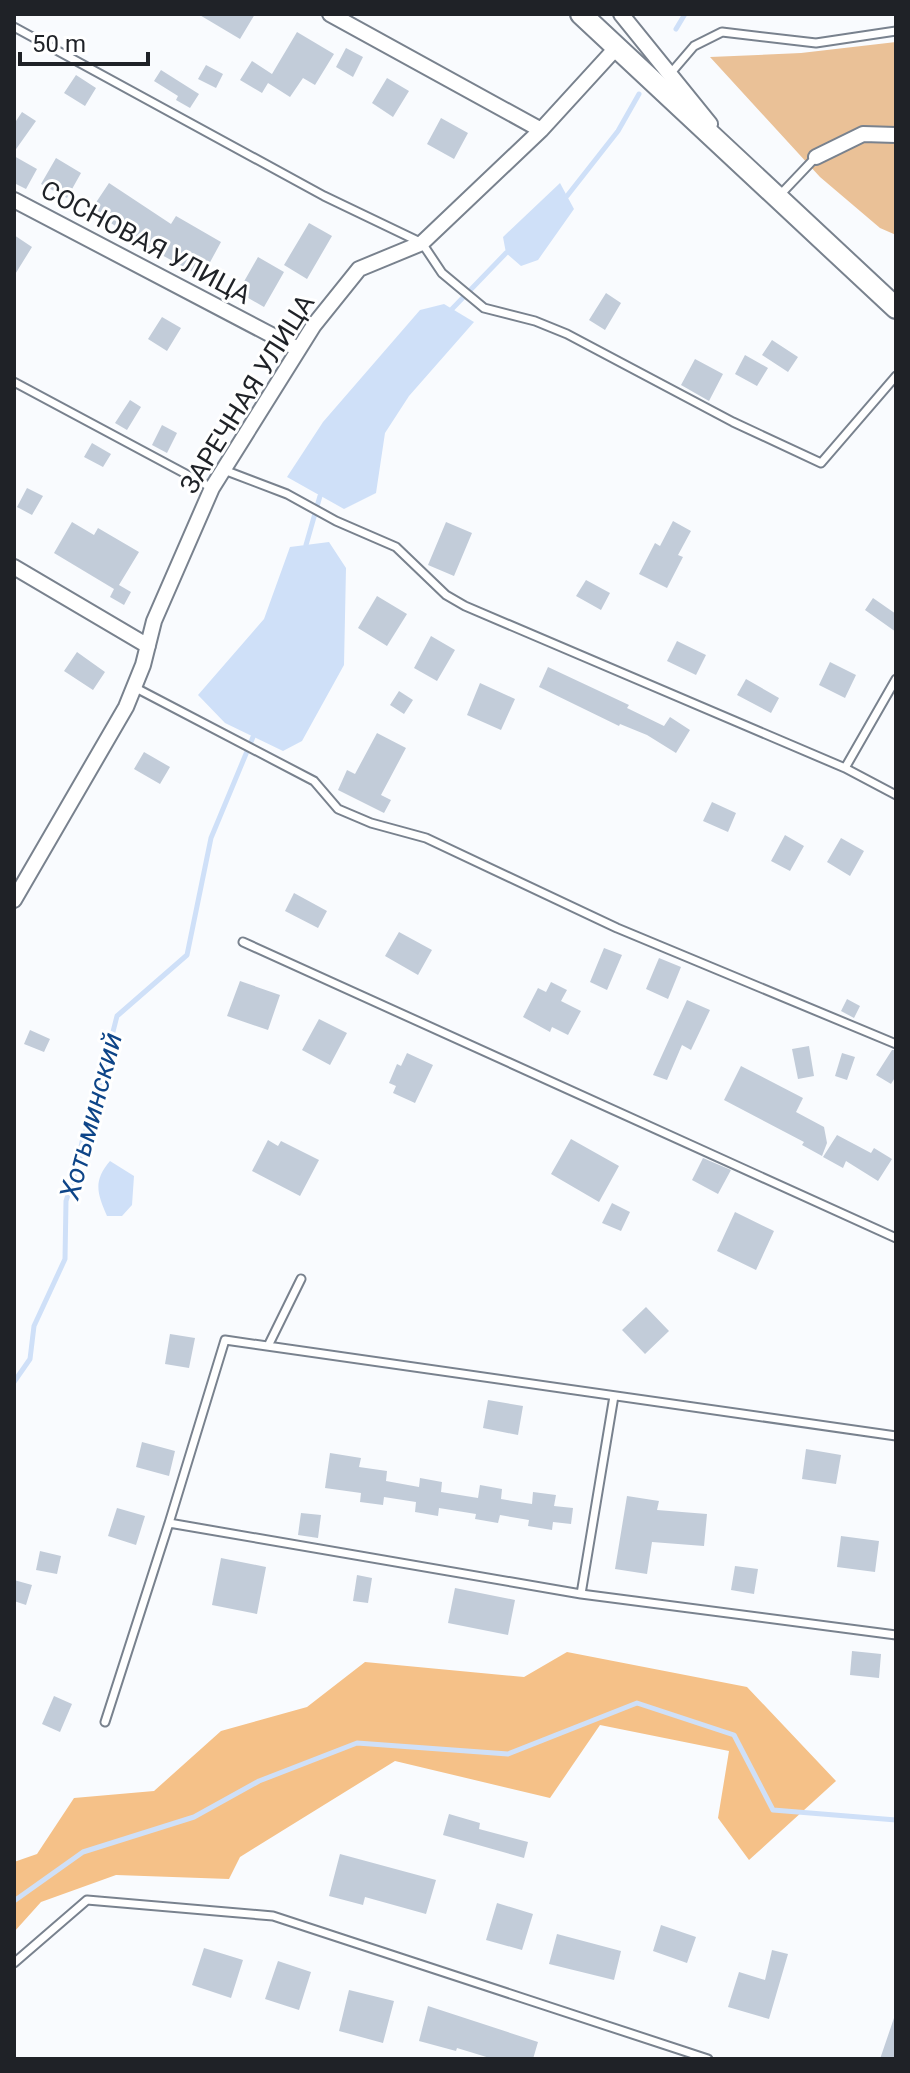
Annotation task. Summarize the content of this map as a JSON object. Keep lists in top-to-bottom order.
{
  "streets": {
    "street": ["СОСНОВАЯ УЛИЦА", "ЗАРЕЧНАЯ УЛИЦА"]
  },
  "crossings": [
    ["СОСНОВАЯ УЛИЦА", "ЗАРЕЧНАЯ УЛИЦА"]
  ],
  "water": ["Хотьминский"],
  "scale_bar": "50 m"
}
